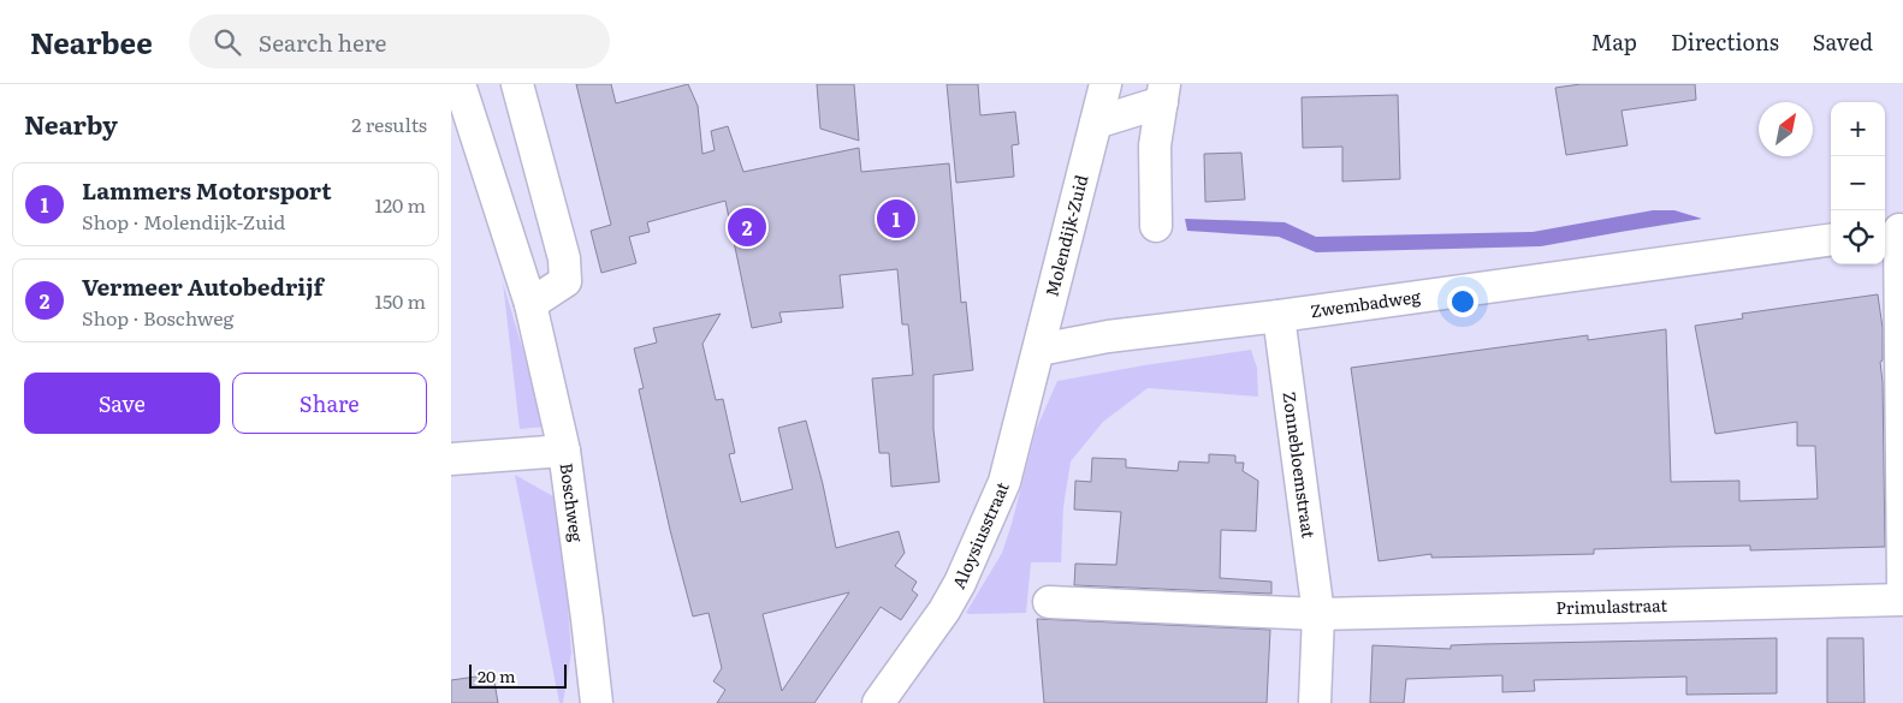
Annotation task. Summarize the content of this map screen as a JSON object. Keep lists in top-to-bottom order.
{
  "streets": {
    "street": [
      "Molendijk-Zuid",
      "Zwembadweg",
      "Zonnebloemstraat",
      "Boschweg",
      "Aloysiusstraat",
      "Primulastraat"
    ]
  },
  "crossings": [
    ["Molendijk-Zuid", "Zwembadweg"],
    ["Molendijk-Zuid", "Aloysiusstraat"],
    ["Zwembadweg", "Zonnebloemstraat"],
    ["Zwembadweg", "Aloysiusstraat"],
    ["Zonnebloemstraat", "Primulastraat"]
  ],
  "scale_bar": "20 m",
  "north": "top right",
  "page": {
    "header": "Nearbee",
    "search": "Search here",
    "nav": ["Map", "Directions", "Saved"],
    "heading": ["Nearby", "2 results"],
    "map_buttons": ["+", "−"],
    "list": [
      {
        "mark": "1",
        "name": "Lammers Motorsport",
        "note": "Shop · Molendijk-Zuid",
        "value": "120 m"
      },
      {
        "mark": "2",
        "name": "Vermeer Autobedrijf",
        "note": "Shop · Boschweg",
        "value": "150 m"
      }
    ],
    "pins": ["1", "2"],
    "buttons": ["Save", "Share"],
    "scale": "20 m"
  }
}
